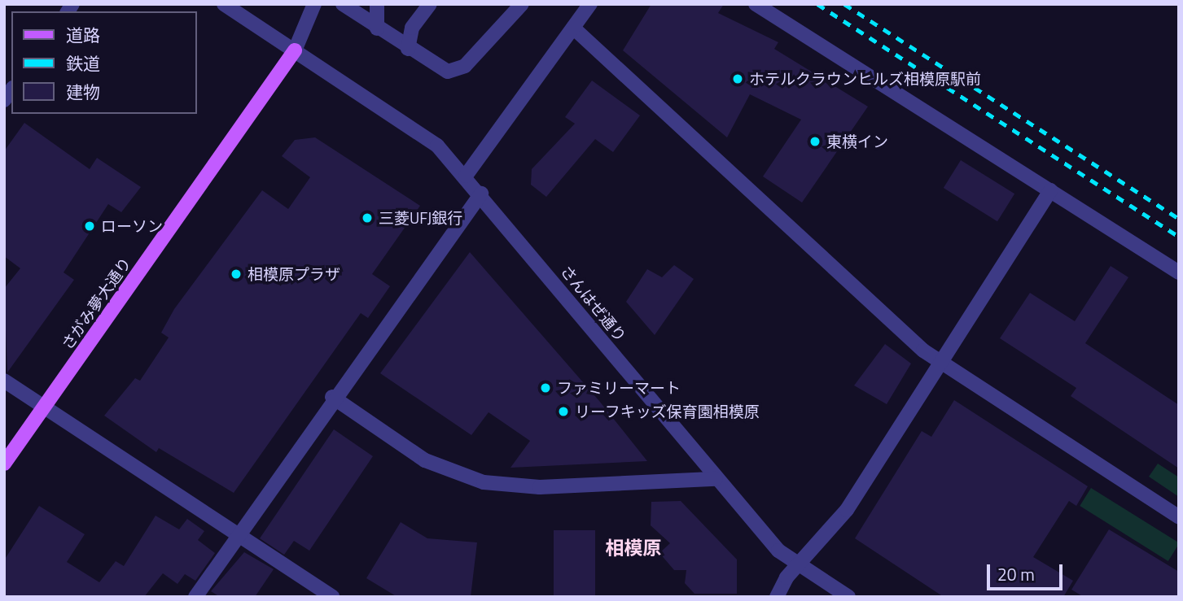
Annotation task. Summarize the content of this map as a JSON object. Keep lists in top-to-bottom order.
{
  "streets": {
    "main road": ["さがみ夢大通り"],
    "street": ["さんはぜ通り"]
  },
  "crossings": [
    ["さがみ夢大通り", "さんはぜ通り"]
  ],
  "districts": ["相模原"],
  "places": [
    "ホテルクラウンヒルズ相模原駅前",
    "東横イン",
    "三菱UFJ銀行",
    "ローソン",
    "相模原プラザ",
    "ファミリーマート",
    "リーフキッズ保育園相模原"
  ],
  "legend": ["道路", "鉄道", "建物"],
  "scale_bar": "20 m"
}
